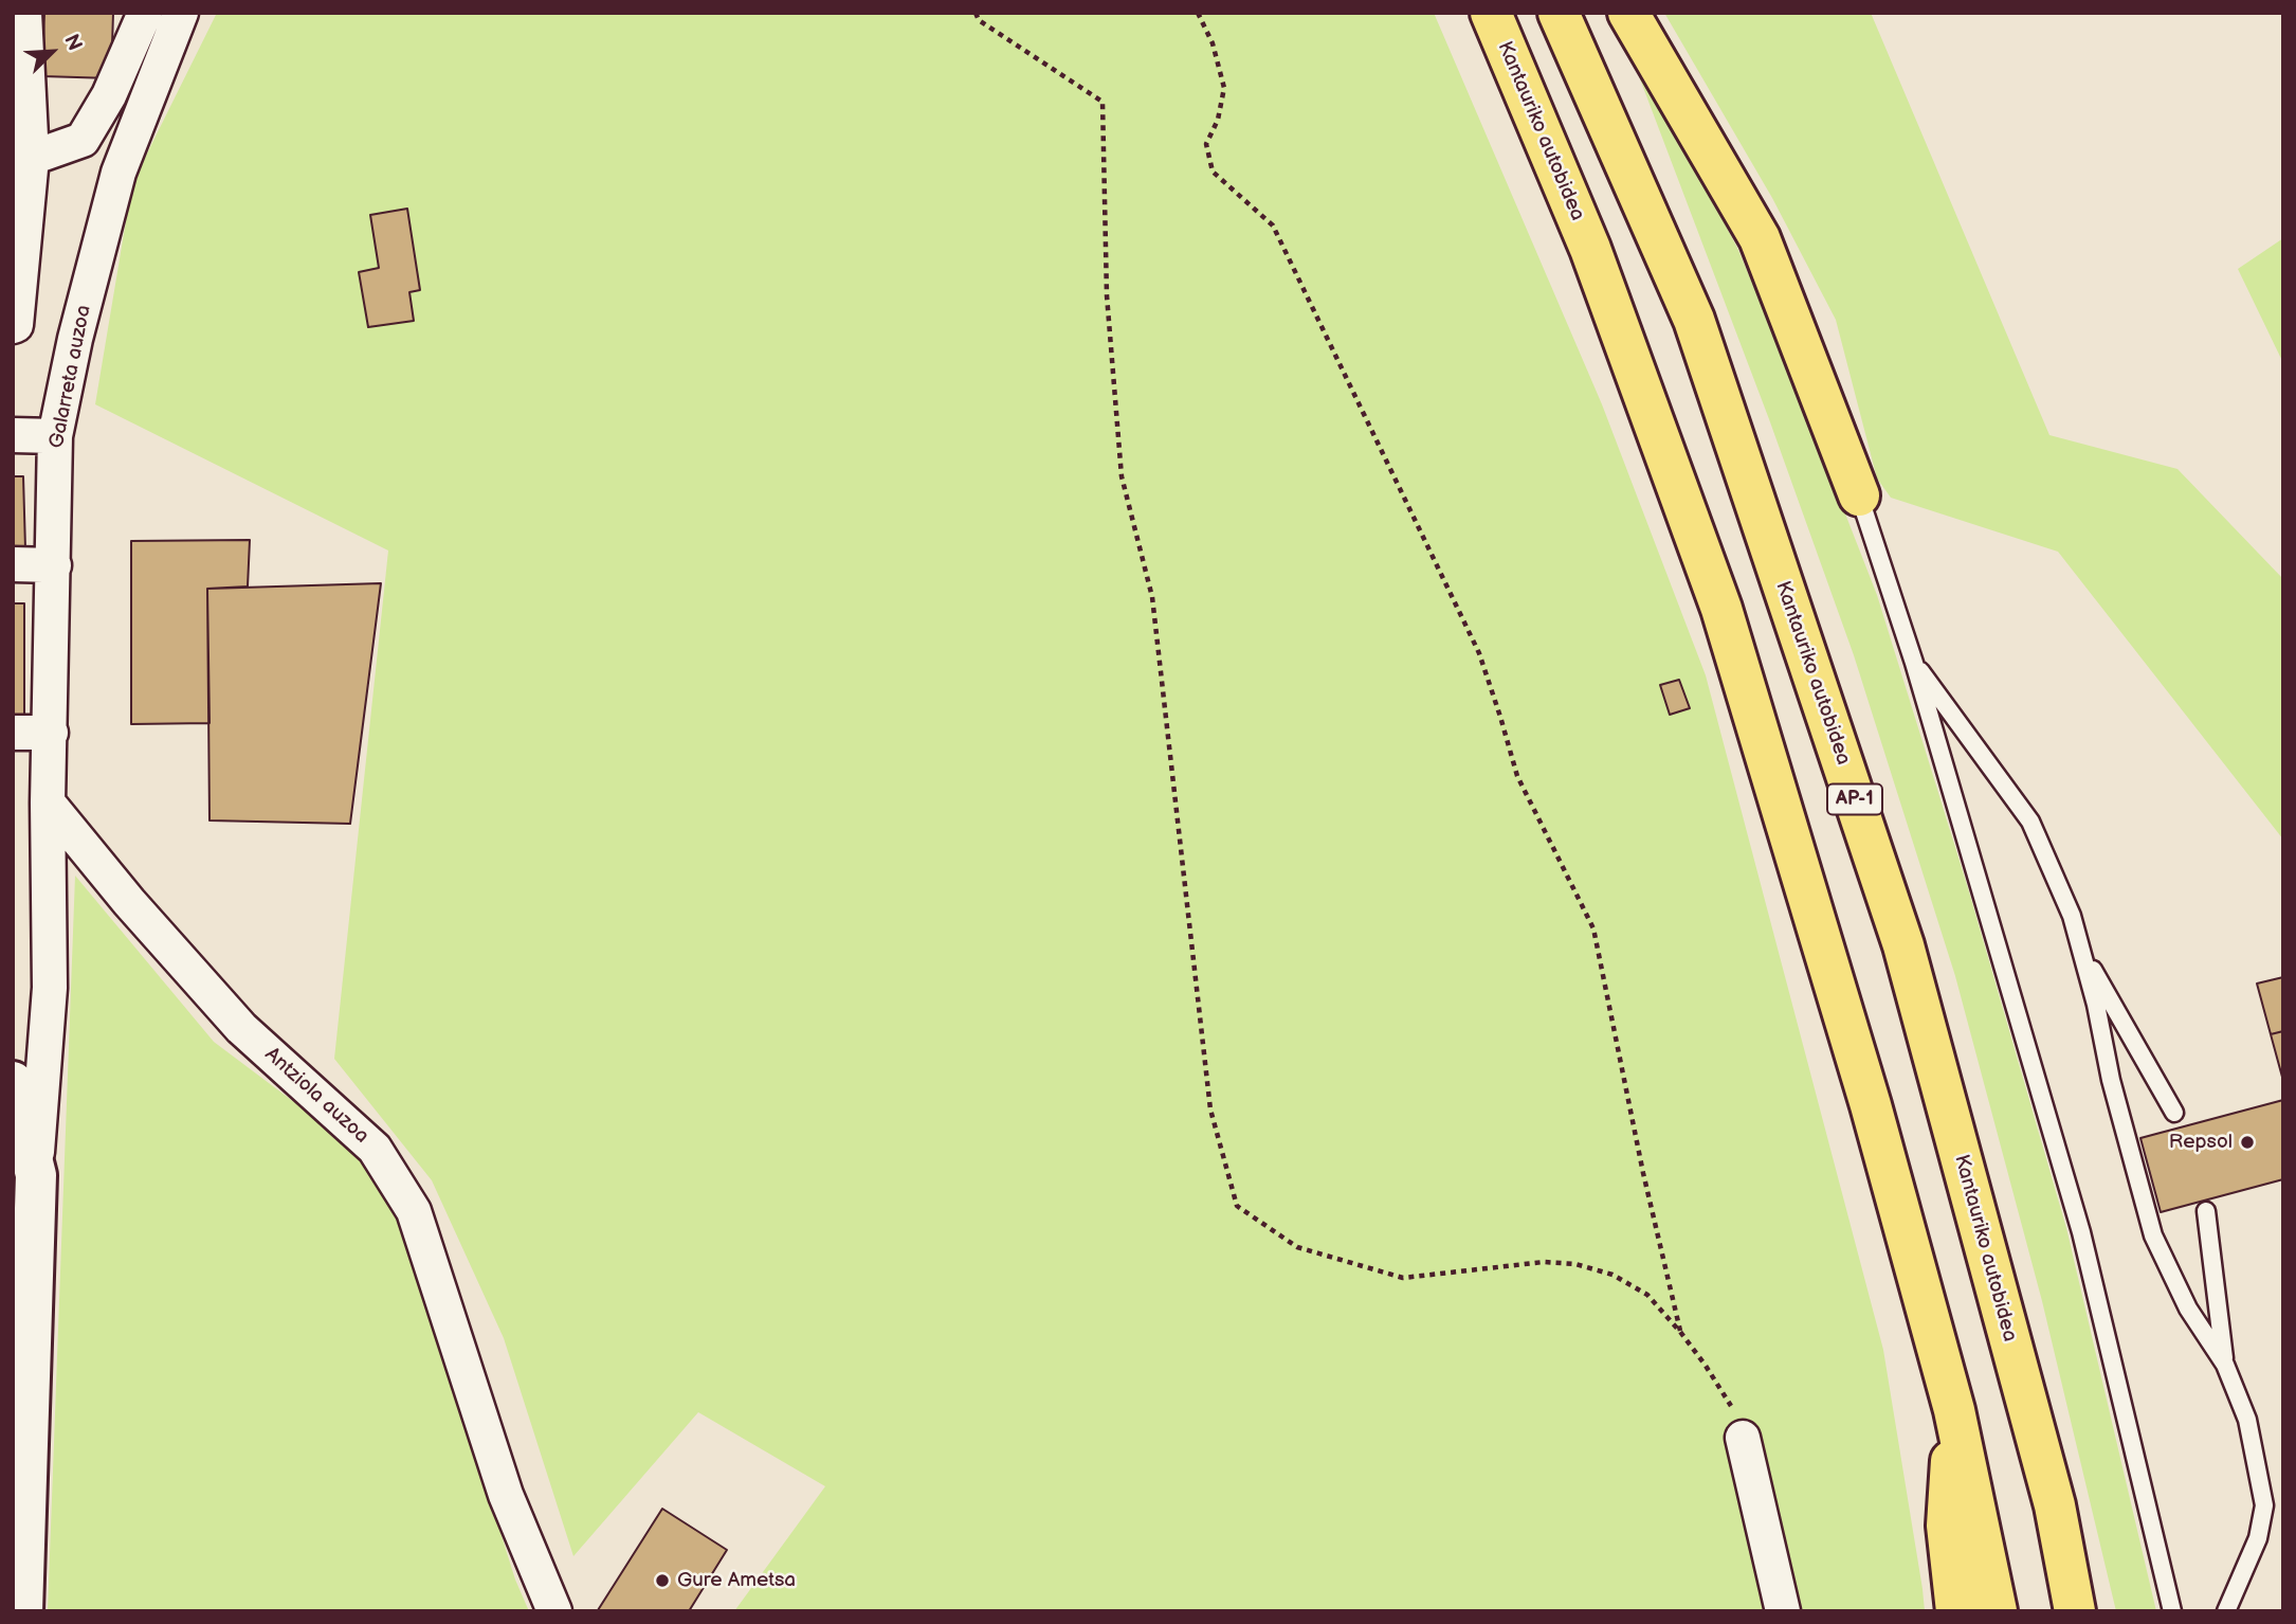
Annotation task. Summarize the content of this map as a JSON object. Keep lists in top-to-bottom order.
{
  "streets": {
    "highway": ["Kantauriko autobidea", "AP-1"],
    "street": ["Galarreta auzoa", "Antziola auzoa"]
  },
  "crossings": [
    ["Galarreta auzoa", "Antziola auzoa"]
  ],
  "places": ["Repsol", "Gure Ametsa"],
  "north": "top right"
}
